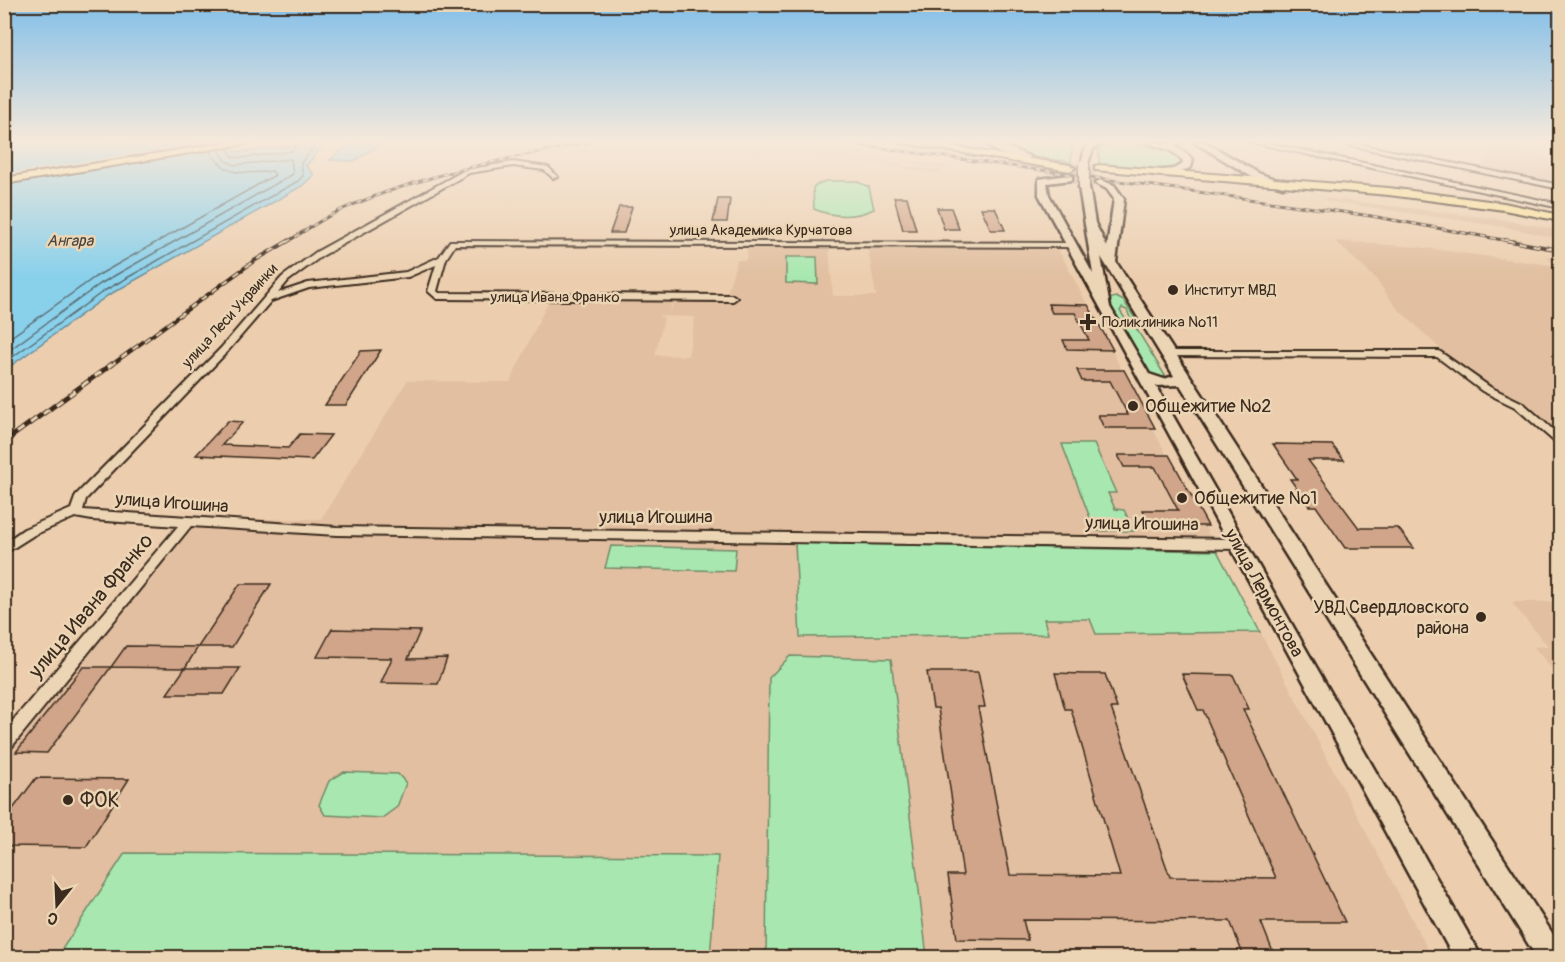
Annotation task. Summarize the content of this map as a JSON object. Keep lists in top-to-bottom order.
{
  "streets": {
    "main road": ["улица Лермонтова"],
    "street": [
      "улица Академика Курчатова",
      "улица Ивана Франко",
      "улица Леси Украинки",
      "улица Игошина"
    ]
  },
  "crossings": [
    ["улица Академика Курчатова", "улица Ивана Франко"],
    ["улица Ивана Франко", "улица Игошина"],
    ["улица Леси Украинки", "улица Игошина"],
    ["улица Игошина", "улица Лермонтова"]
  ],
  "water": ["Ангара"],
  "places": {
    "other": [
      "Институт МВД",
      "Общежитие №2",
      "Общежитие №1",
      "УВД Свердловского района",
      "ФОК"
    ],
    "health": ["Поликлиника №11"]
  },
  "north": "bottom"
}
